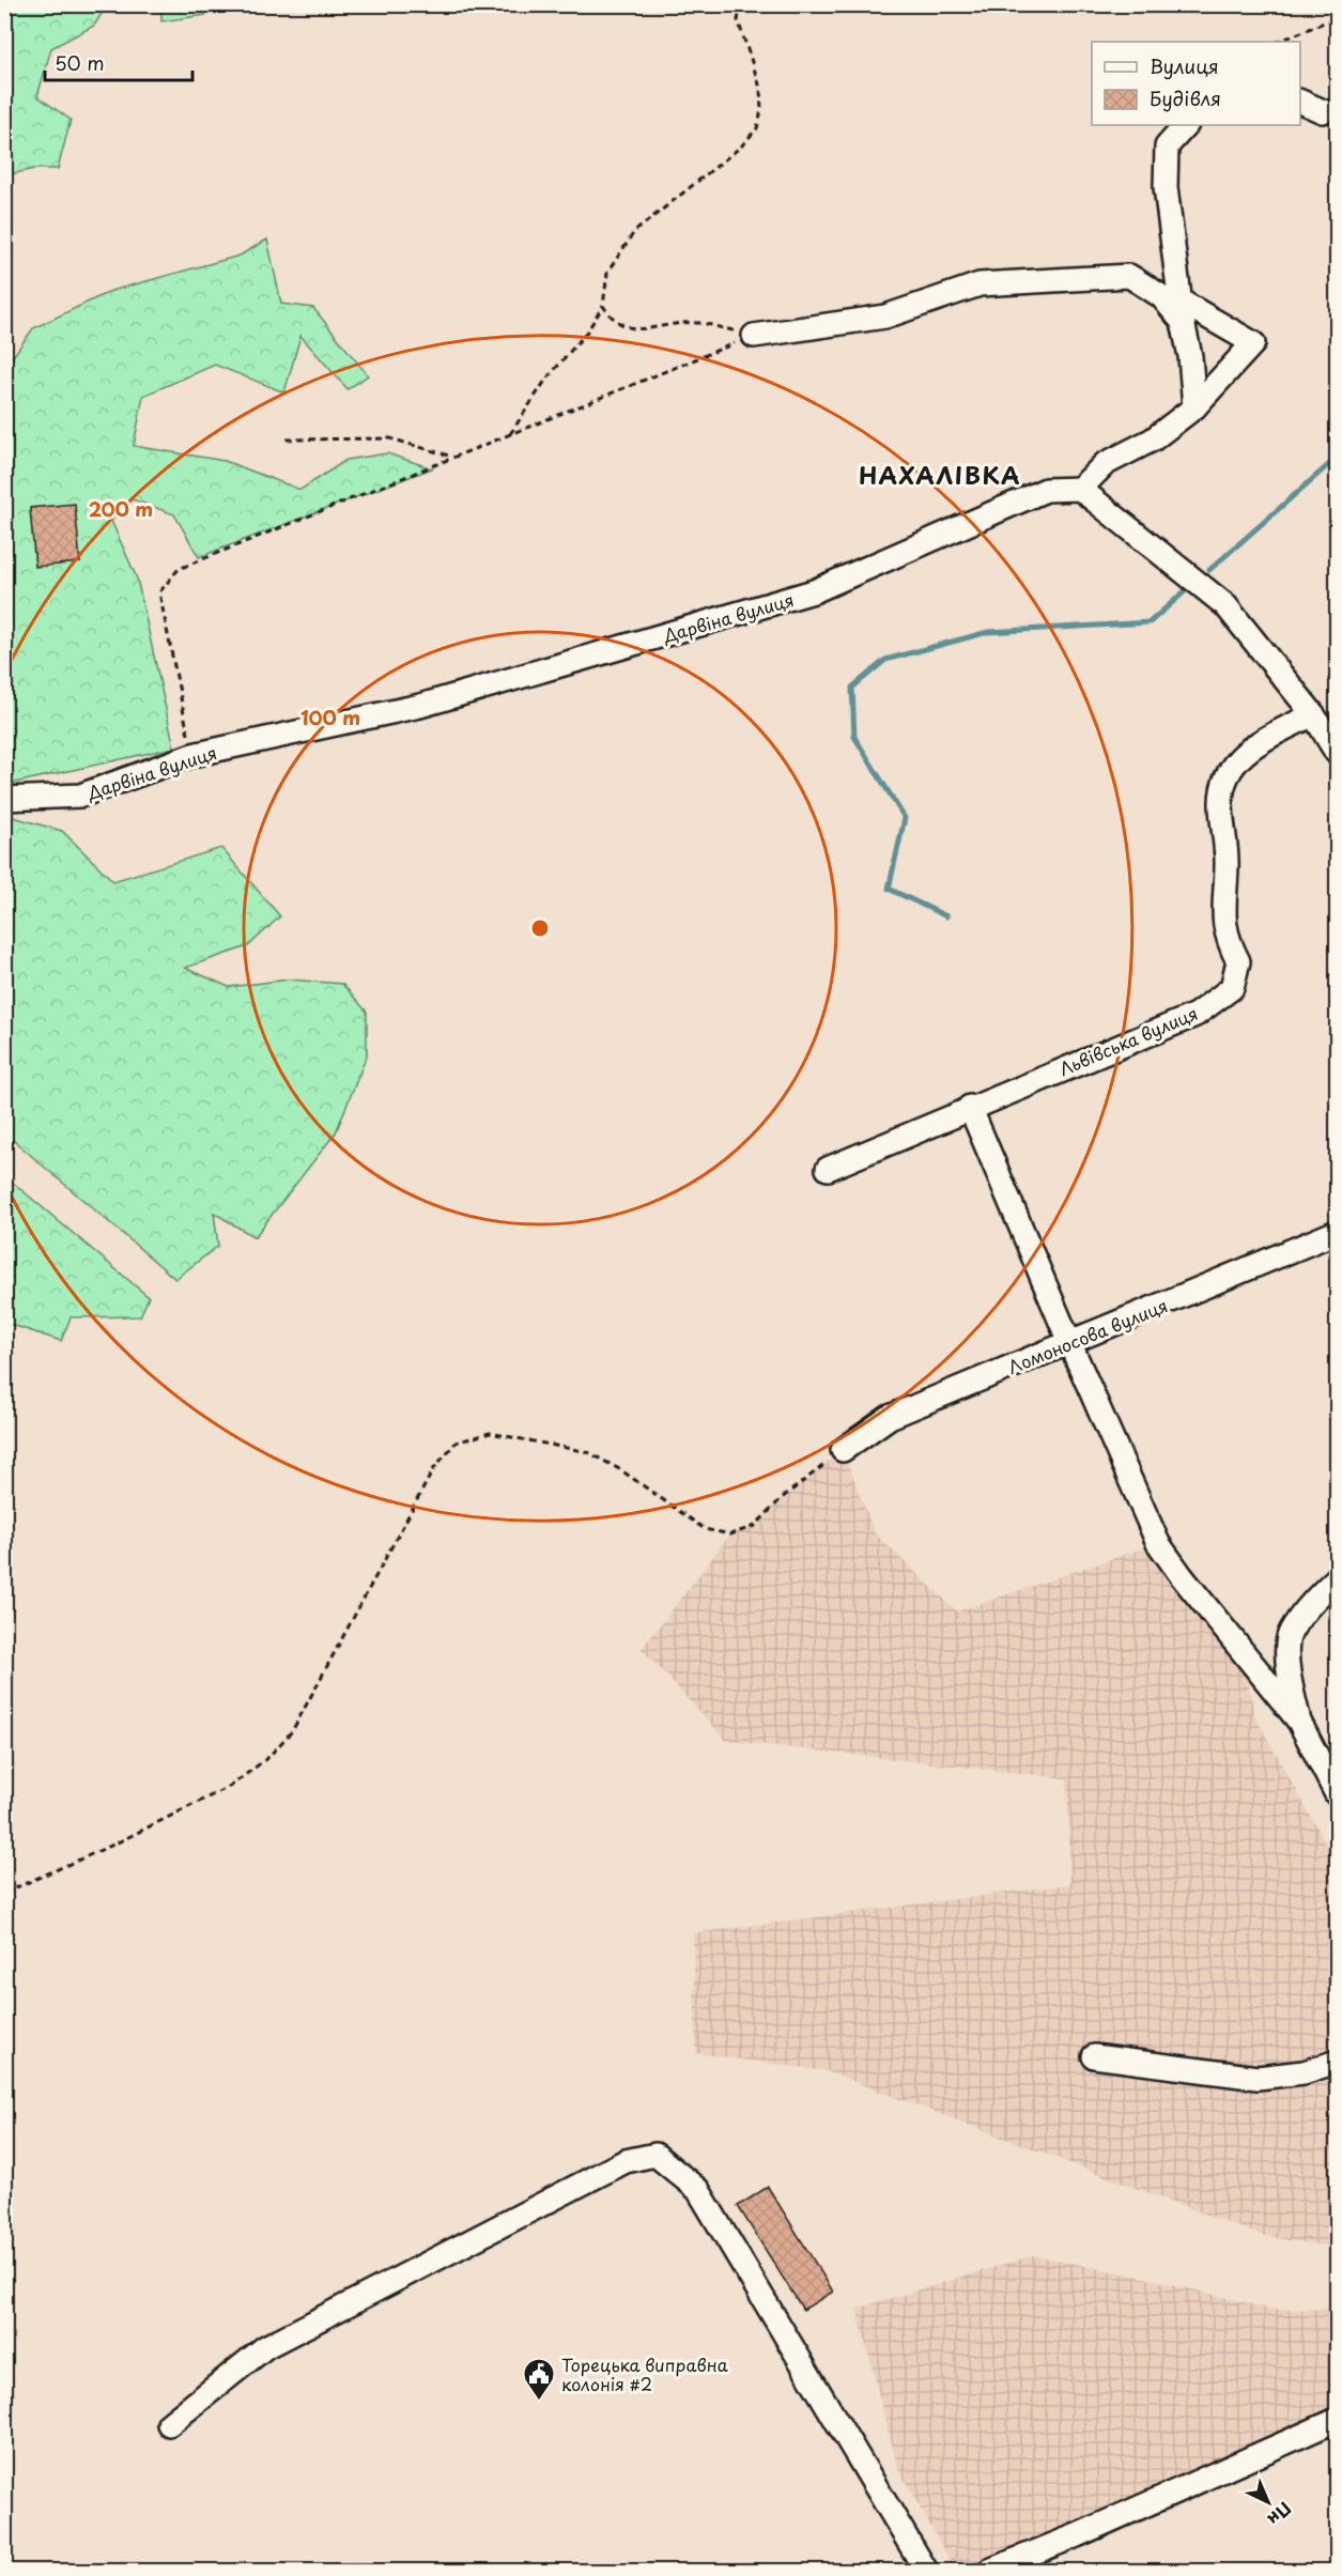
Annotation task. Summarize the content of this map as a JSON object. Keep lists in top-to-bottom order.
{
  "streets": {
    "street": ["Дарвіна вулиця", "Львівська вулиця", "Ломоносова вулиця"]
  },
  "districts": ["НАХАЛІВКА"],
  "places": {
    "public building": ["Торецька виправна колонія #2"]
  },
  "legend": ["Вулиця", "Будівля"],
  "scale_bar": "50 m",
  "north": "bottom right",
  "rings": ["200 m", "100 m"]
}
